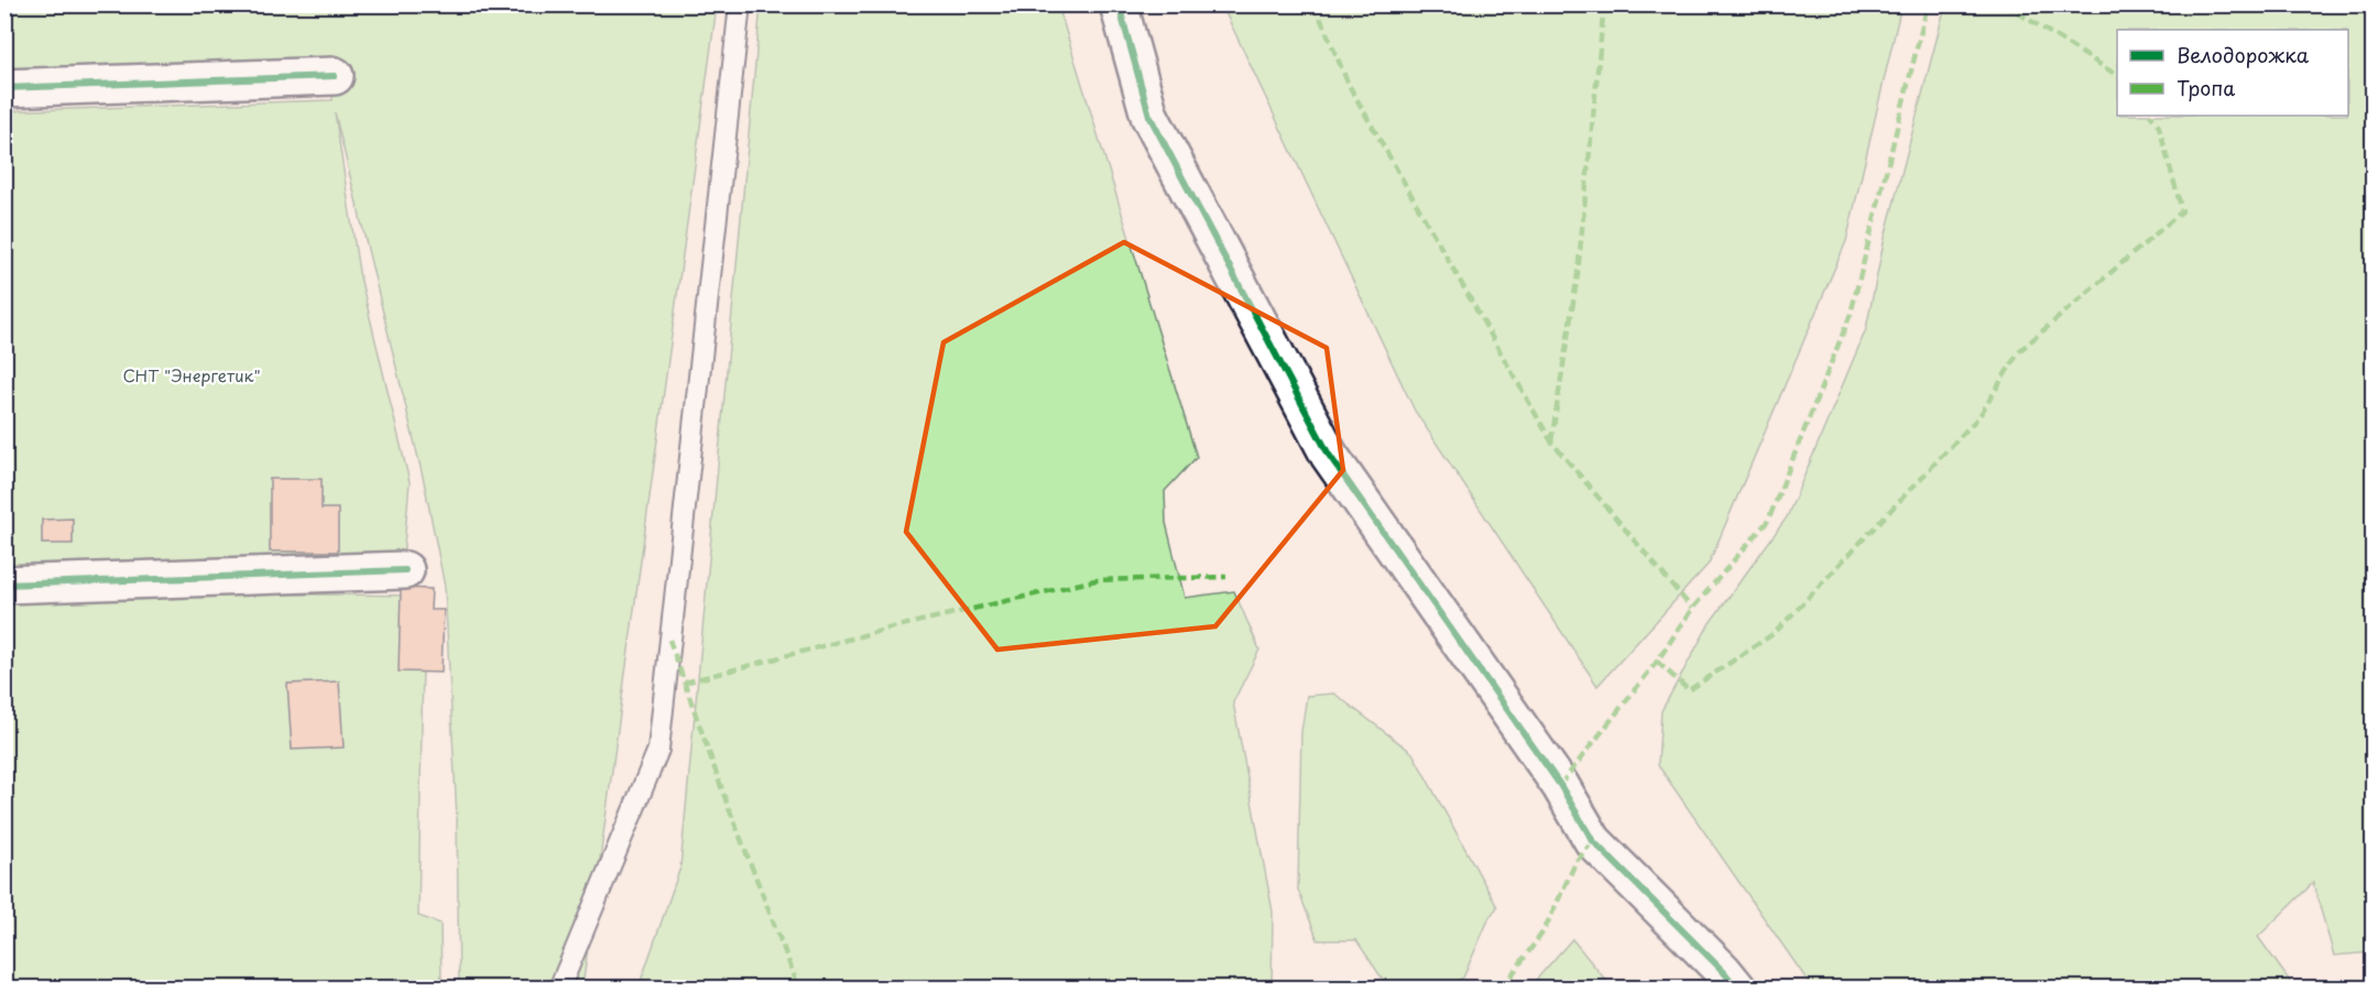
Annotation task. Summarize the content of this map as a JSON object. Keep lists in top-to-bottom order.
{
  "parks": ["СНТ \"Энергетик\""],
  "legend": ["Велодорожка", "Тропа"]
}
